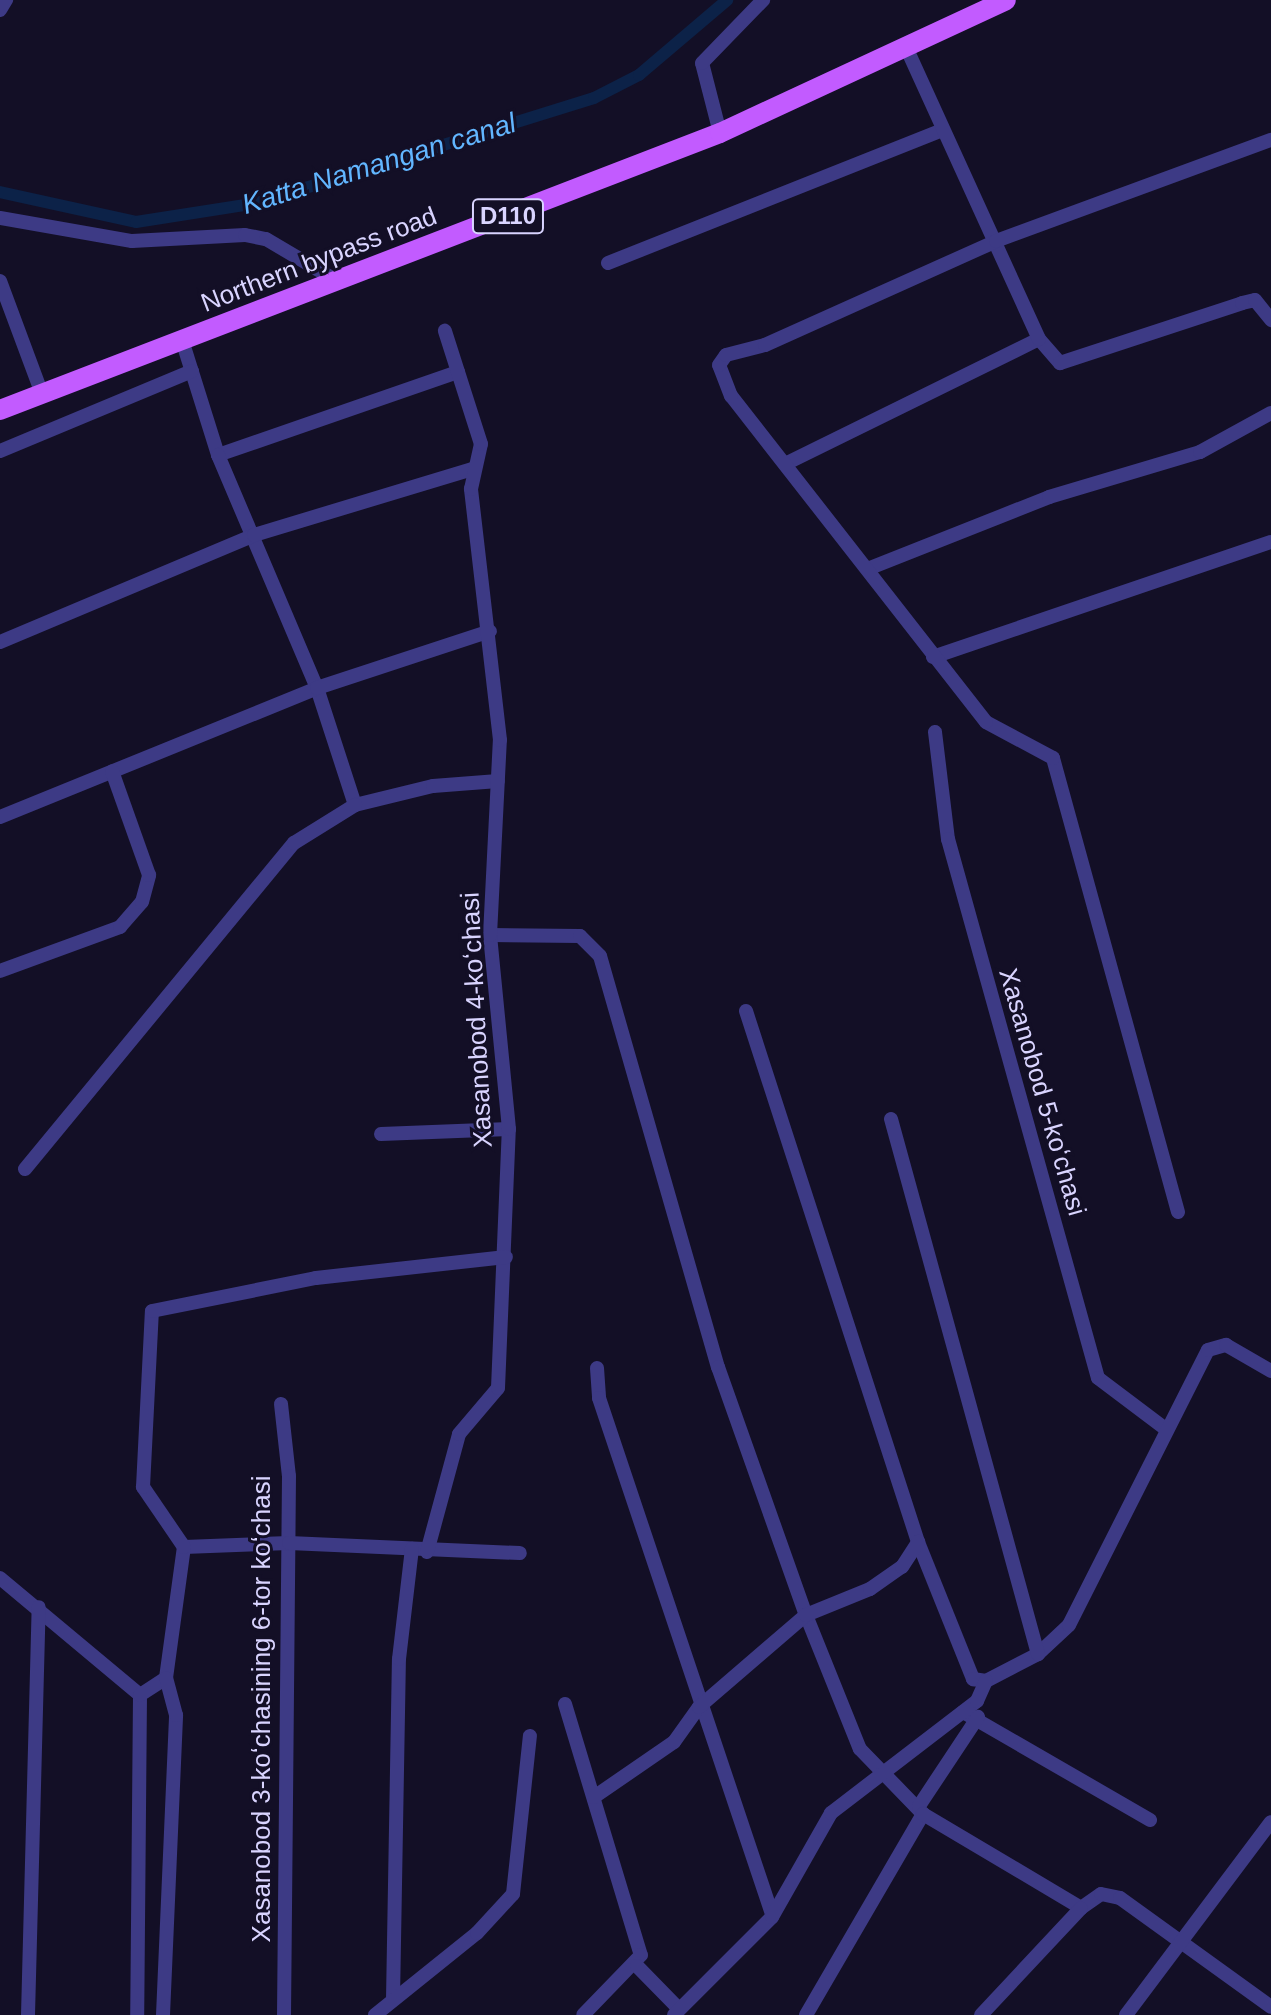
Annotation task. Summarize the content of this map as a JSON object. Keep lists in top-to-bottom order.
{
  "streets": {
    "main road": ["D110", "Northern bypass road"],
    "street": ["Xasanobod 4-koʻchasi", "Xasanobod 5-koʻchasi", "Xasanobod 3-koʻchasining 6-tor koʻchasi"]
  },
  "water": ["Katta Namangan canal"]
}
